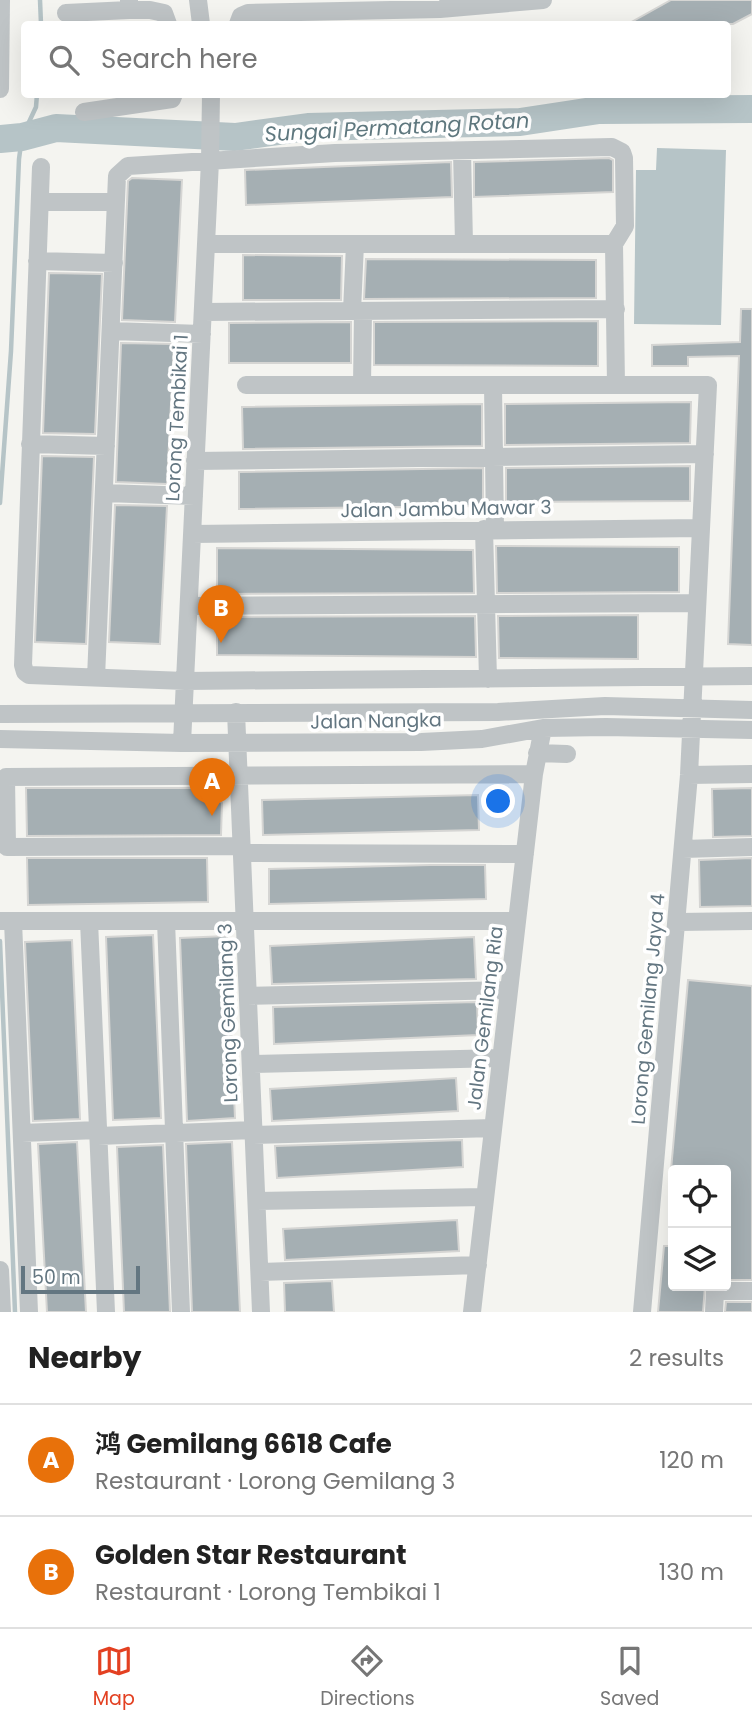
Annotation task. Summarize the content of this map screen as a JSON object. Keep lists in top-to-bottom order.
{
  "streets": {
    "street": [
      "Lorong Tembikai 1",
      "Jalan Jambu Mawar 3",
      "Jalan Nangka",
      "Lorong Gemilang Jaya 4",
      "Lorong Gemilang 3",
      "Jalan Gemilang Ria"
    ]
  },
  "crossings": [
    ["Lorong Tembikai 1", "Jalan Jambu Mawar 3"],
    ["Lorong Tembikai 1", "Jalan Nangka"],
    ["Jalan Jambu Mawar 3", "Lorong Gemilang Jaya 4"],
    ["Jalan Nangka", "Lorong Gemilang Jaya 4"],
    ["Jalan Nangka", "Lorong Gemilang 3"],
    ["Jalan Nangka", "Jalan Gemilang Ria"]
  ],
  "water": ["Sungai Permatang Rotan"],
  "scale_bar": "50 m",
  "page": {
    "search": "Search here",
    "pins": ["B", "A"],
    "scale": "50 m",
    "heading": ["Nearby", "2 results"],
    "list": [
      {
        "mark": "A",
        "name": "鸿 Gemilang 6618 Cafe",
        "note": "Restaurant · Lorong Gemilang 3",
        "value": "120 m"
      },
      {
        "mark": "B",
        "name": "Golden Star Restaurant",
        "note": "Restaurant · Lorong Tembikai 1",
        "value": "130 m"
      }
    ],
    "nav": ["Map", "Directions", "Saved"]
  }
}
